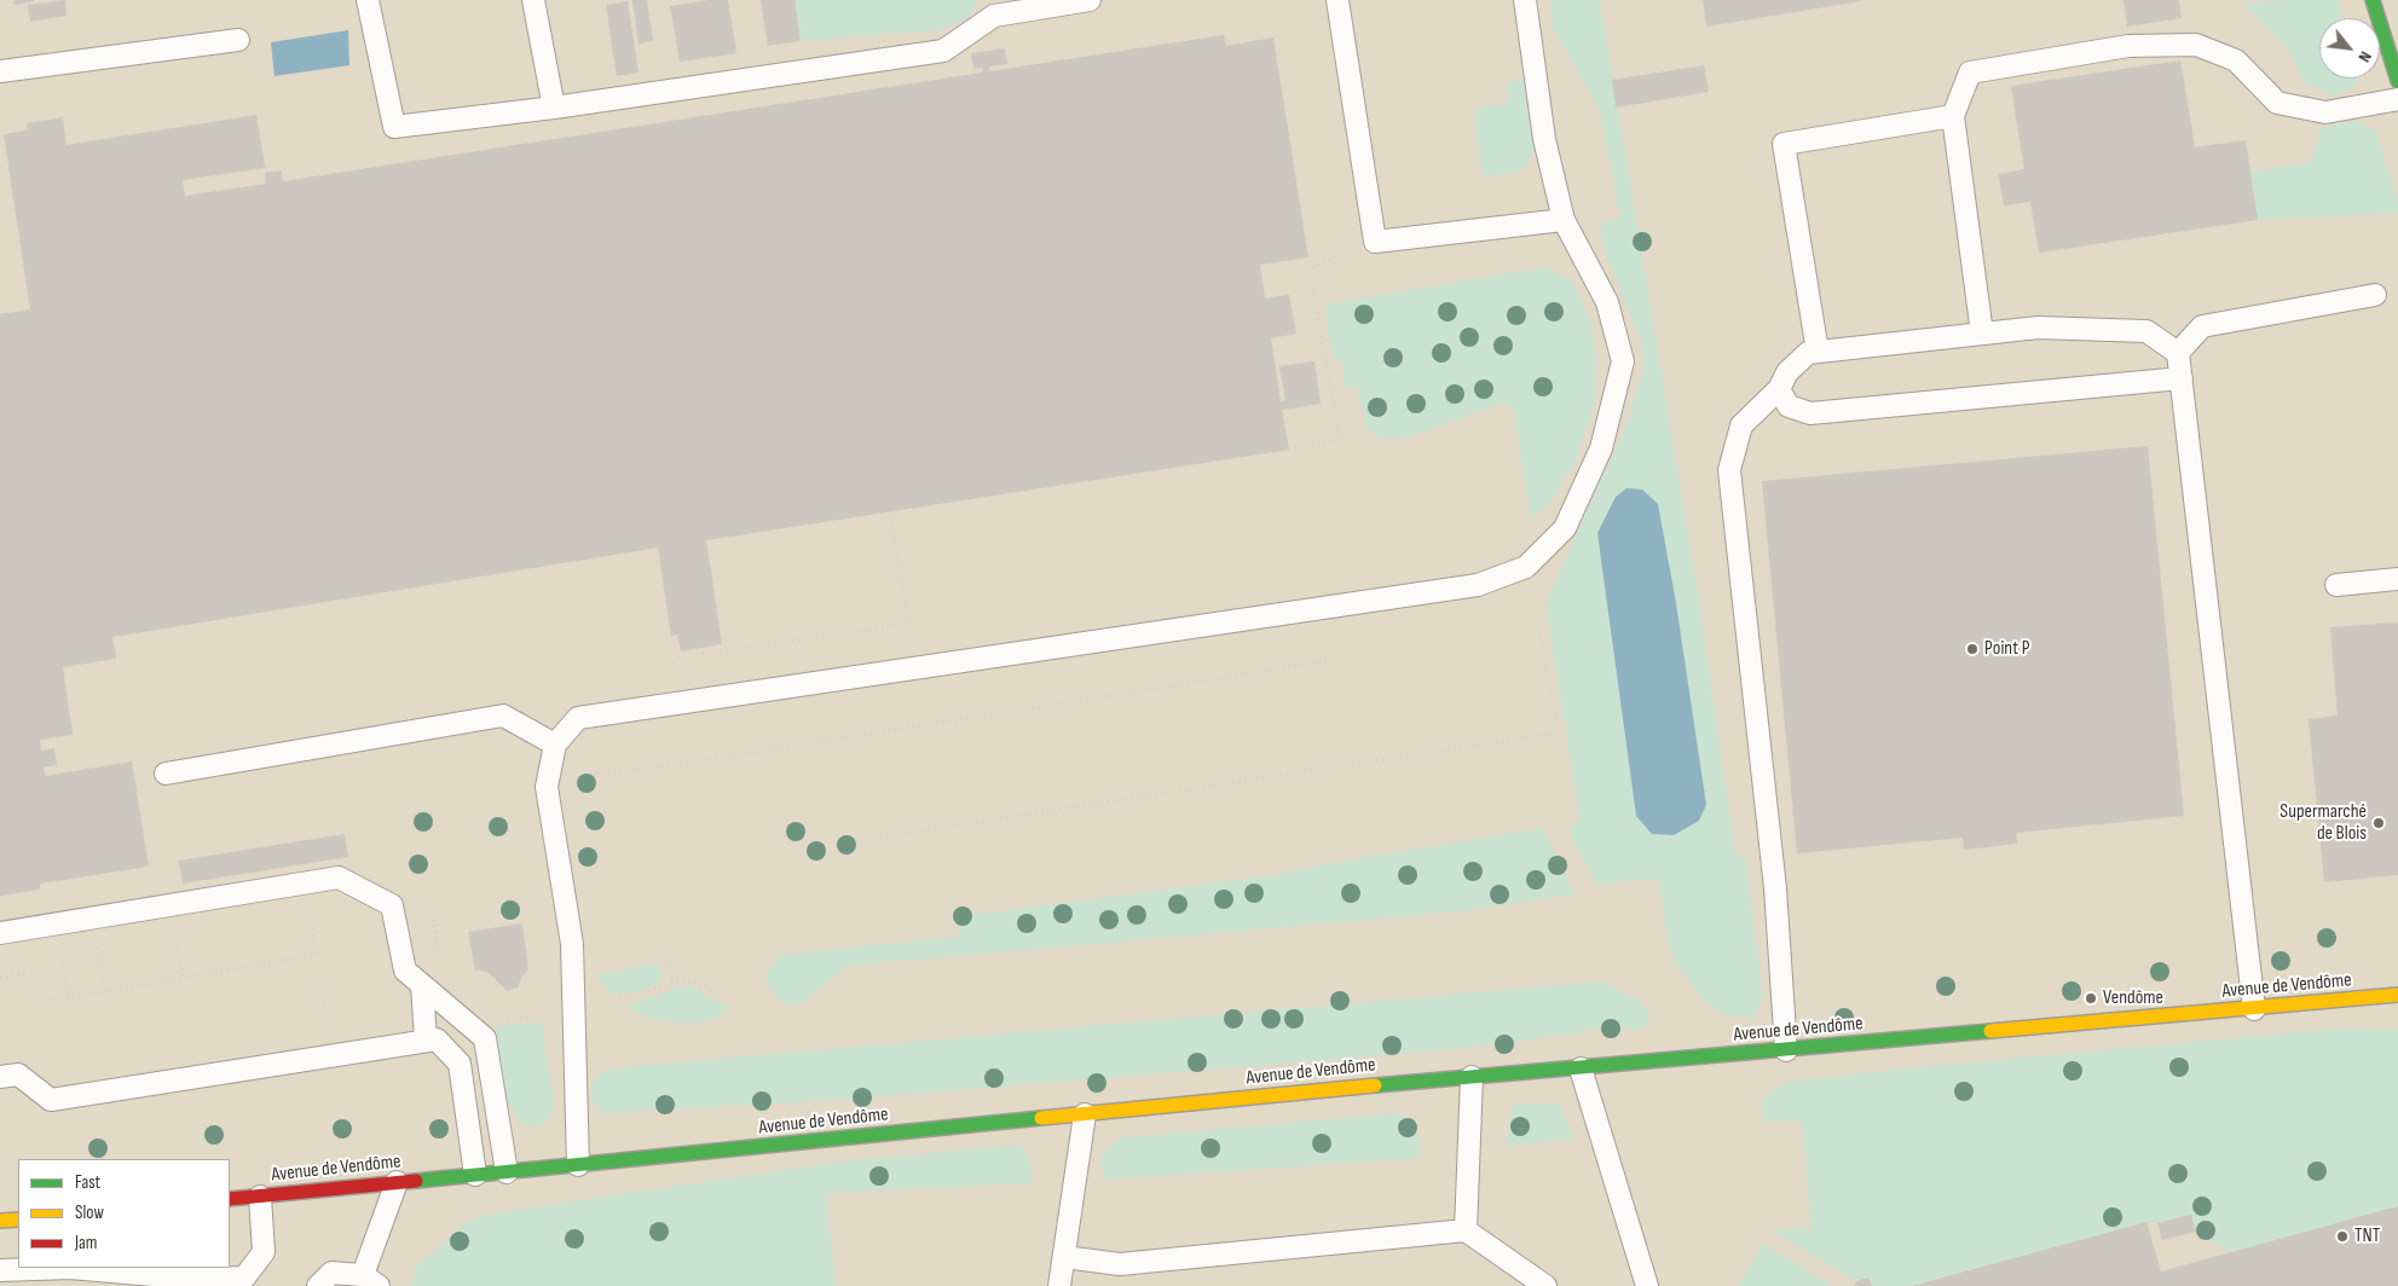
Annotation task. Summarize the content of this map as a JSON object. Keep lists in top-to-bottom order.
{
  "streets": {
    "main road": ["Avenue de Vendôme"]
  },
  "places": [
    "Point P",
    "Supermarché de Blois",
    "Vendôme",
    "TNT"
  ],
  "legend": ["Fast", "Slow", "Jam"],
  "north": "bottom right"
}
